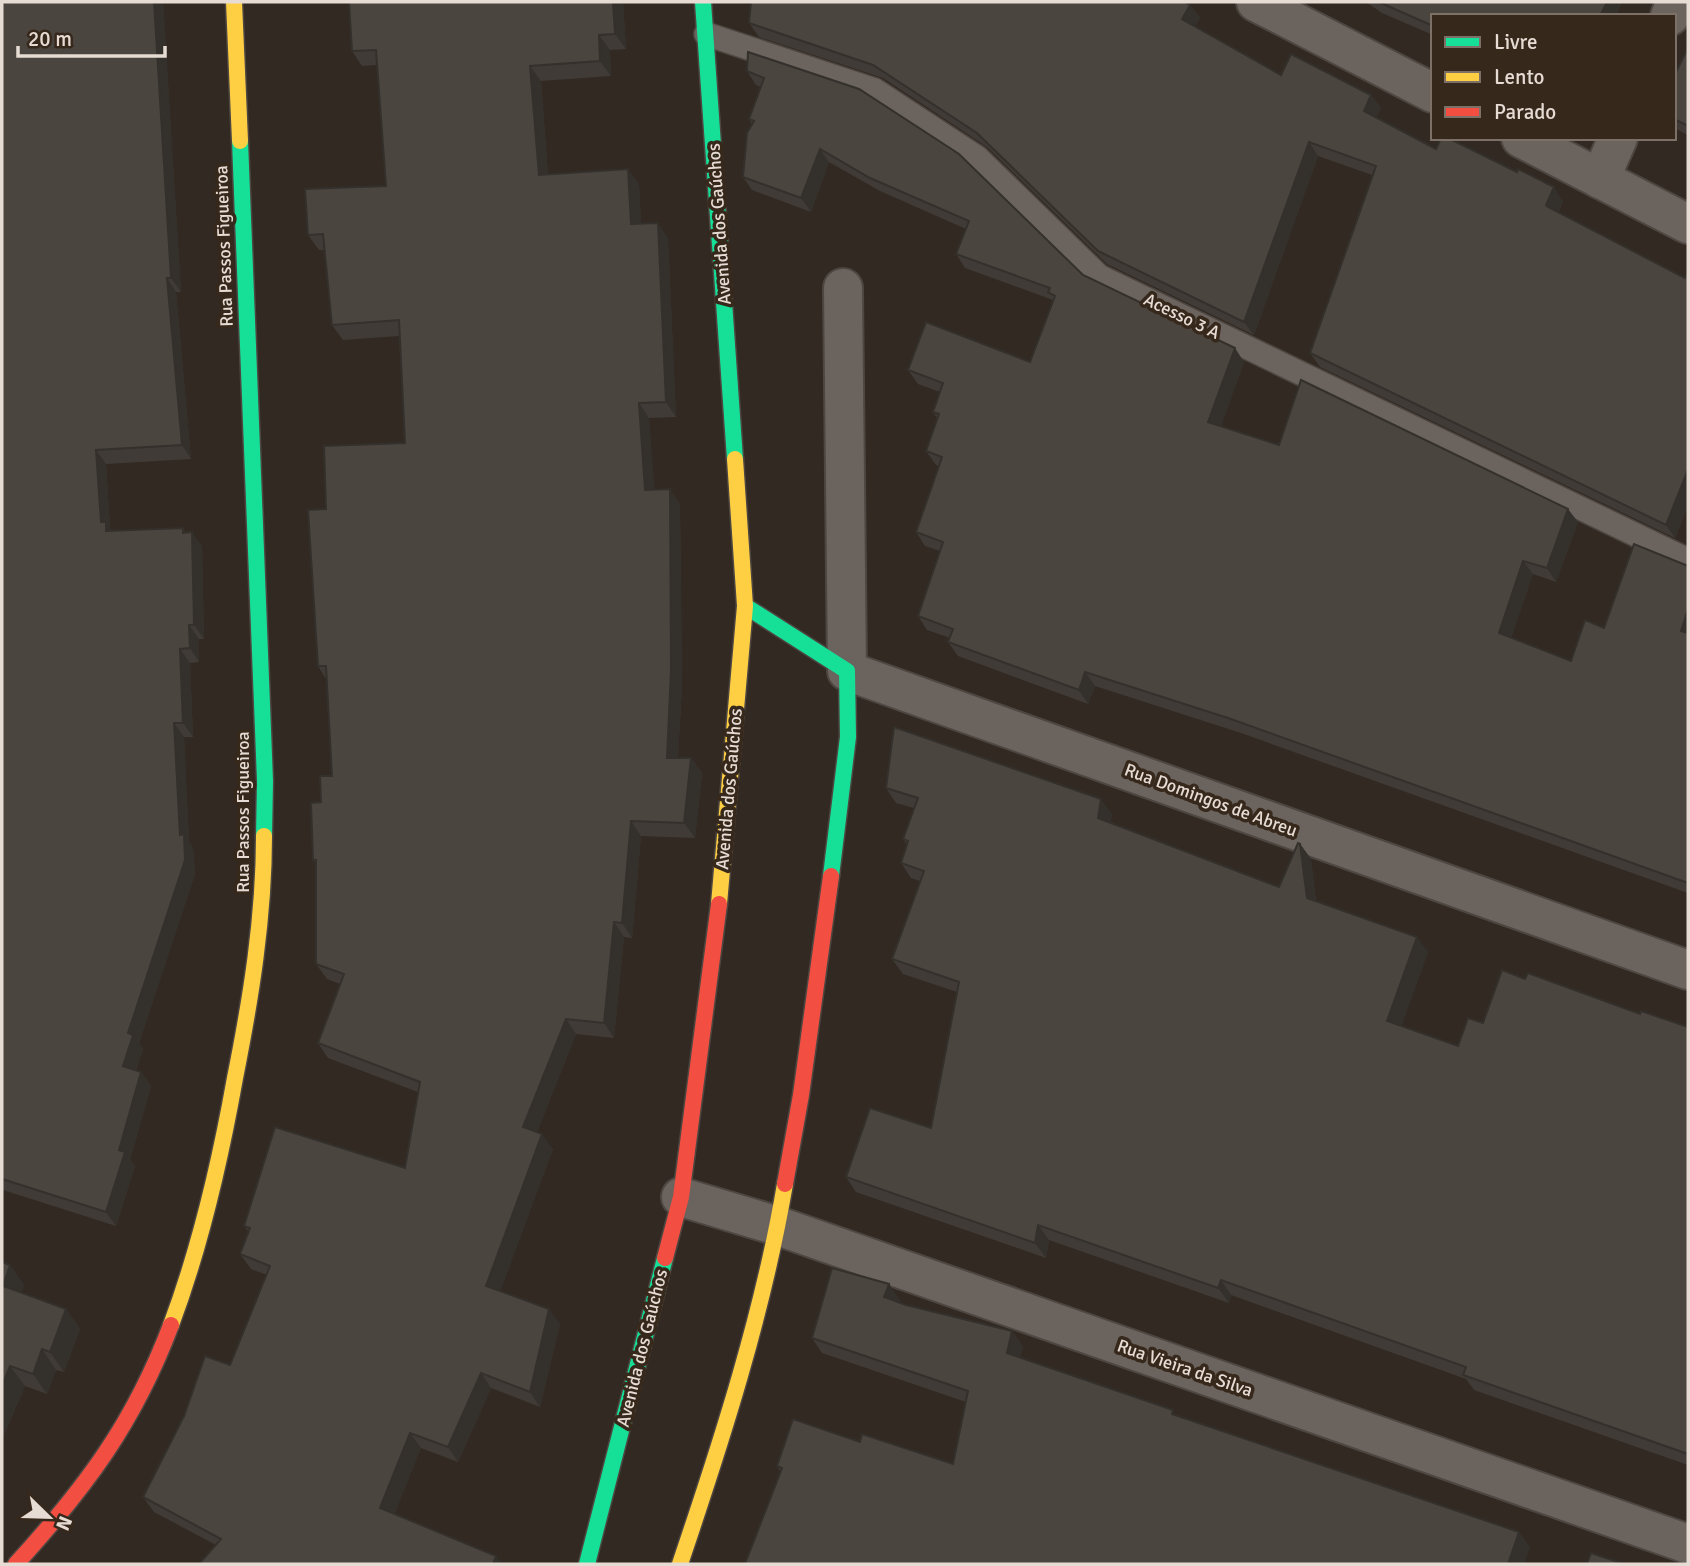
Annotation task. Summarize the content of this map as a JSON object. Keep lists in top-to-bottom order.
{
  "streets": {
    "street": [
      "Avenida dos Gaúchos",
      "Rua Passos Figueiroa",
      "Rua Domingos de Abreu",
      "Rua Vieira da Silva"
    ],
    "lane": ["Acesso 3 A"]
  },
  "crossings": [
    ["Avenida dos Gaúchos", "Acesso 3 A"],
    ["Avenida dos Gaúchos", "Rua Domingos de Abreu"],
    ["Avenida dos Gaúchos", "Rua Vieira da Silva"]
  ],
  "legend": ["Livre", "Lento", "Parado"],
  "scale_bar": "20 m",
  "north": "bottom right"
}
